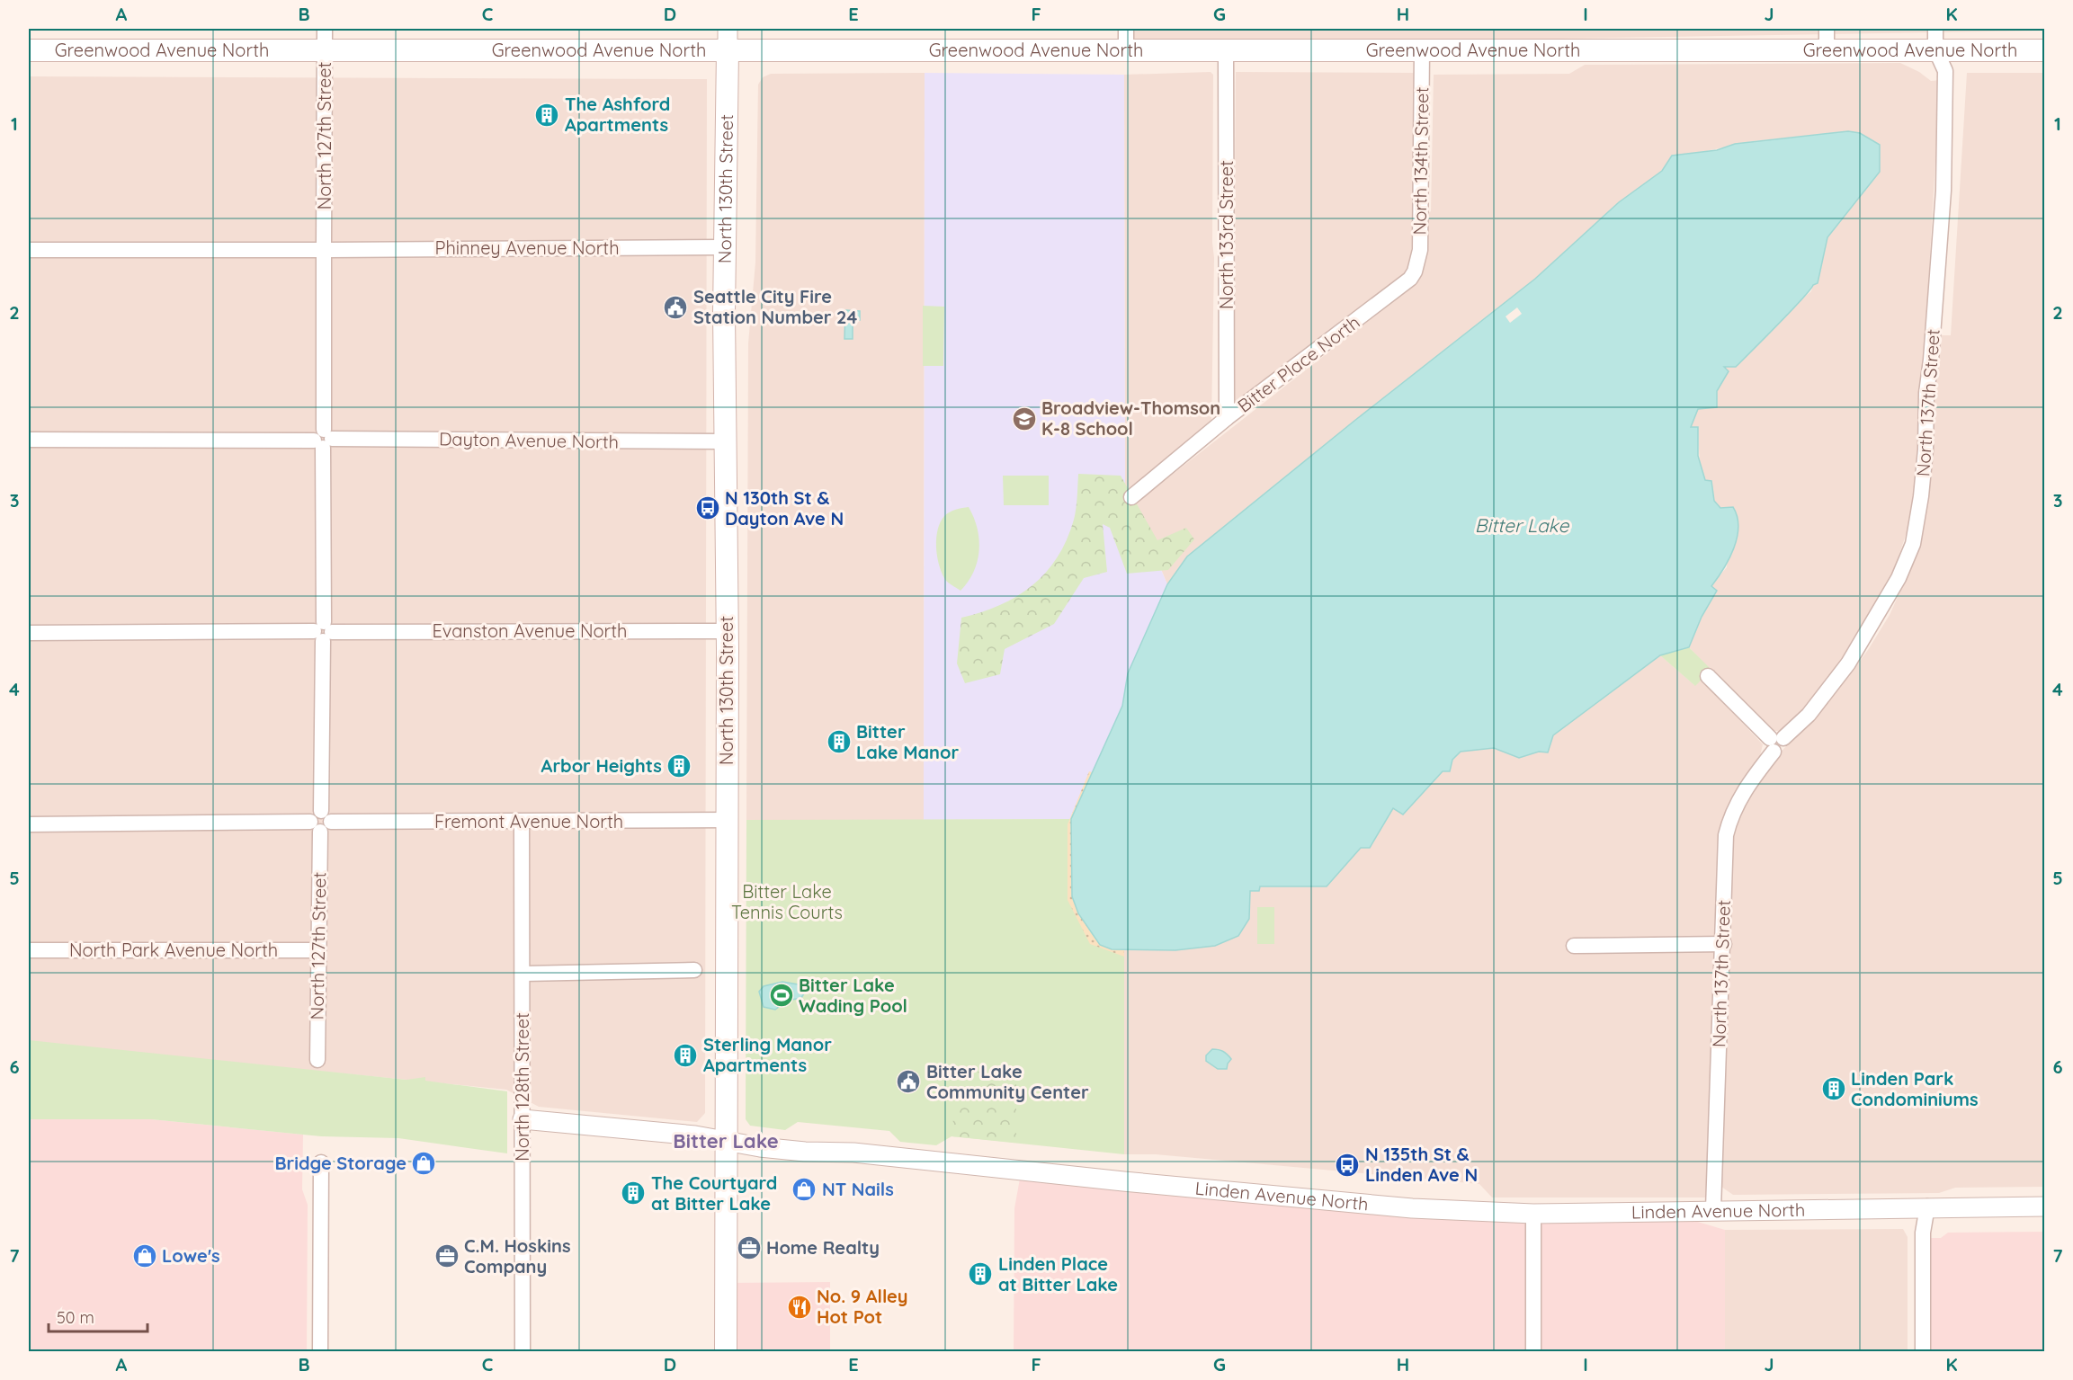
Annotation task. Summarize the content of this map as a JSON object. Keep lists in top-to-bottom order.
{
  "streets": {
    "main road": ["Greenwood Avenue North", "North 130th Street"],
    "street": [
      "North 127th Street",
      "North 134th Street",
      "North 133rd Street",
      "Phinney Avenue North",
      "Bitter Place North",
      "North 137th Street",
      "Dayton Avenue North",
      "Evanston Avenue North",
      "Fremont Avenue North",
      "North Park Avenue North",
      "North 128th Street",
      "Linden Avenue North"
    ]
  },
  "crossings": [
    ["Greenwood Avenue North", "North 127th Street"],
    ["Greenwood Avenue North", "North 134th Street"],
    ["Greenwood Avenue North", "North 130th Street"],
    ["Greenwood Avenue North", "North 133rd Street"],
    ["Greenwood Avenue North", "North 137th Street"],
    ["North 127th Street", "Phinney Avenue North"],
    ["North 127th Street", "Dayton Avenue North"],
    ["North 127th Street", "Evanston Avenue North"],
    ["North 127th Street", "Fremont Avenue North"],
    ["North 127th Street", "North Park Avenue North"],
    ["North 134th Street", "Bitter Place North"],
    ["North 130th Street", "Phinney Avenue North"],
    ["North 130th Street", "Dayton Avenue North"],
    ["North 130th Street", "Evanston Avenue North"],
    ["North 130th Street", "Fremont Avenue North"],
    ["North 130th Street", "Linden Avenue North"],
    ["North 133rd Street", "Bitter Place North"],
    ["North 137th Street", "Linden Avenue North"],
    ["Fremont Avenue North", "North 128th Street"],
    ["North 128th Street", "Linden Avenue North"]
  ],
  "districts": ["Bitter Lake"],
  "water": ["Bitter Lake"],
  "parks": ["Bitter Lake Tennis Courts"],
  "places": {
    "building": [
      "The Ashford Apartments",
      "Bitter Lake Manor",
      "Arbor Heights",
      "Sterling Manor Apartments",
      "Linden Park Condominiums",
      "The Courtyard at Bitter Lake",
      "Linden Place at Bitter Lake"
    ],
    "public building": ["Seattle City Fire Station Number 24", "Bitter Lake Community Center"],
    "school or university": ["Broadview-Thomson K-8 School"],
    "bus stop": ["N 130th St & Dayton Ave N", "N 135th St & Linden Ave N"],
    "sports": ["Bitter Lake Wading Pool"],
    "shop": ["Bridge Storage", "NT Nails", "Lowe's"],
    "office": ["Home Realty", "C.M. Hoskins Company"],
    "restaurant": ["No. 9 Alley Hot Pot"]
  },
  "scale_bar": "50 m",
  "grid": {
    "columns": [
      "A",
      "B",
      "C",
      "D",
      "E",
      "F",
      "G",
      "H",
      "I",
      "J",
      "K"
    ],
    "rows": [
      "1",
      "2",
      "3",
      "4",
      "5",
      "6",
      "7"
    ]
  }
}
